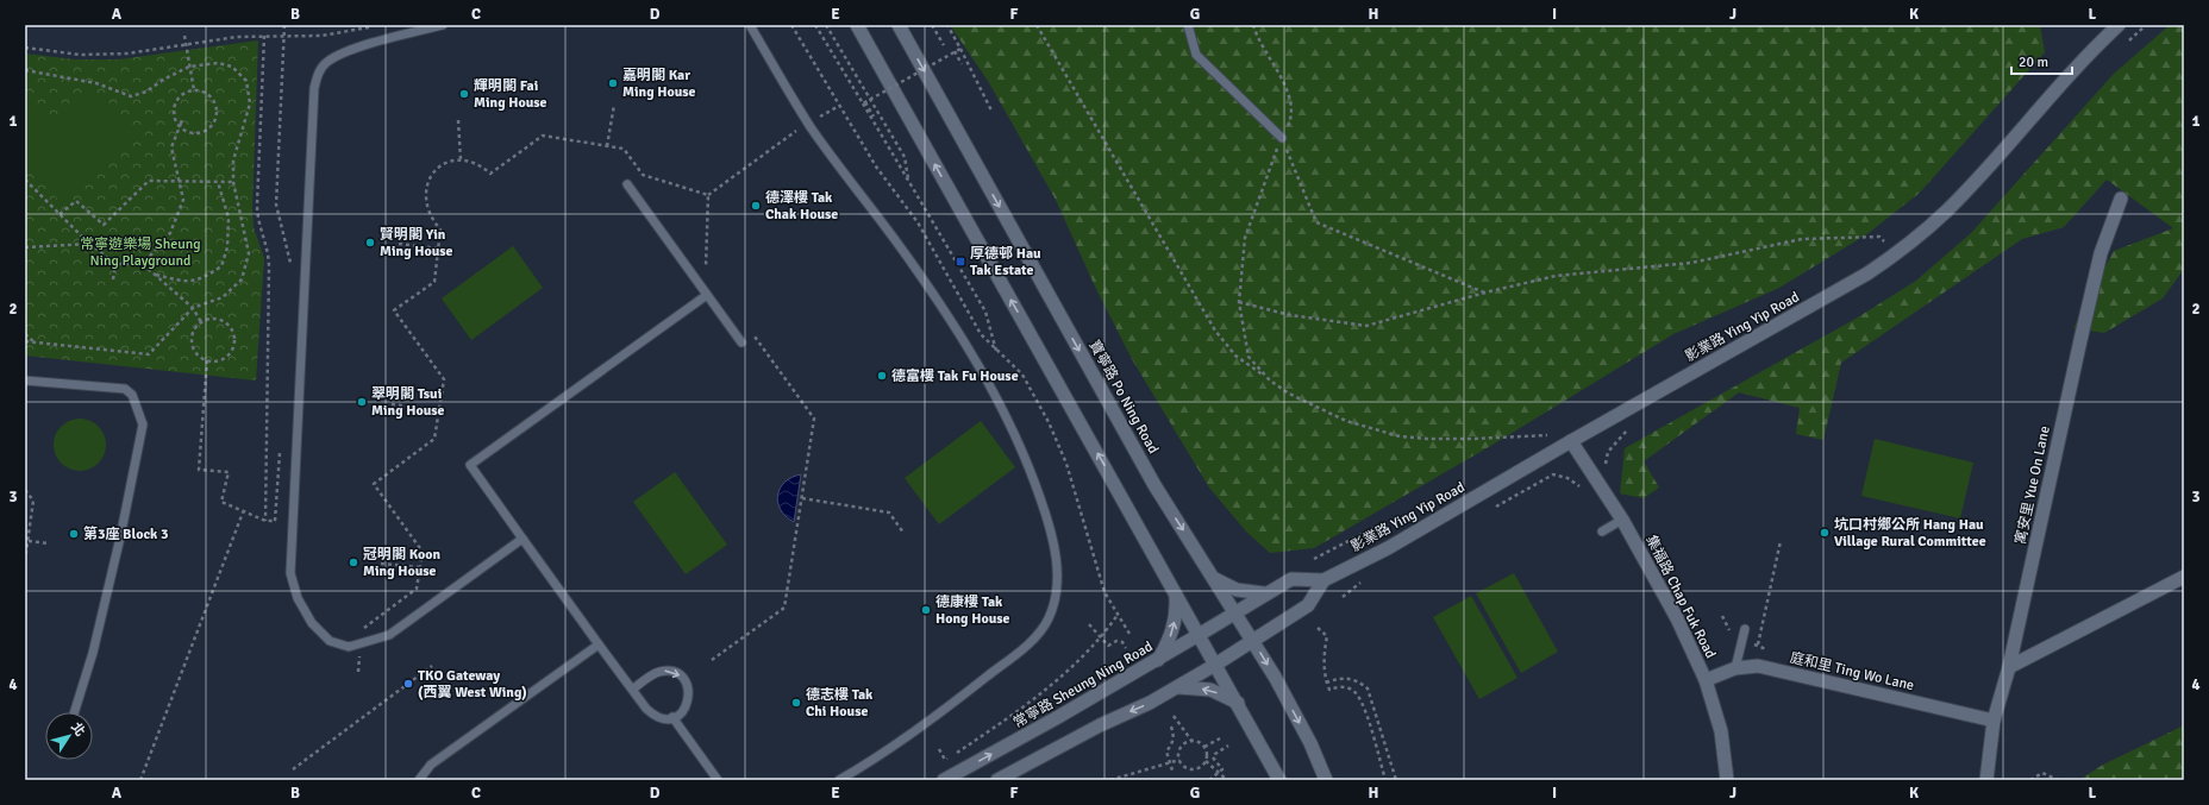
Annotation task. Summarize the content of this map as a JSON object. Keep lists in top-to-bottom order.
{
  "streets": {
    "main road": [
      "影業路 Ying Yip Road",
      "寶寧路 Po Ning Road",
      "寓安里 Yue On Lane",
      "集福路 Chap Fuk Road",
      "庭和里 Ting Wo Lane",
      "常寧路 Sheung Ning Road"
    ]
  },
  "crossings": [
    ["影業路 Ying Yip Road", "寶寧路 Po Ning Road"],
    ["影業路 Ying Yip Road", "集福路 Chap Fuk Road"],
    ["影業路 Ying Yip Road", "常寧路 Sheung Ning Road"],
    ["寶寧路 Po Ning Road", "常寧路 Sheung Ning Road"],
    ["寓安里 Yue On Lane", "庭和里 Ting Wo Lane"],
    ["集福路 Chap Fuk Road", "庭和里 Ting Wo Lane"]
  ],
  "parks": ["常寧遊樂場 Sheung Ning Playground"],
  "places": {
    "other": [
      "嘉明閣 Kar Ming House",
      "輝明閣 Fai Ming House",
      "德澤樓 Tak Chak House",
      "賢明閣 Yin Ming House",
      "德富樓 Tak Fu House",
      "翠明閣 Tsui Ming House",
      "坑口村鄉公所 Hang Hau Village Rural Committee",
      "第3座 Block 3",
      "冠明閣 Koon Ming House",
      "德康樓 Tak Hong House",
      "TKO Gateway (西翼 West Wing)",
      "德志樓 Tak Chi House"
    ],
    "transit": ["厚德邨 Hau Tak Estate"]
  },
  "scale_bar": "20 m",
  "north": "top right",
  "grid": {
    "columns": [
      "A",
      "B",
      "C",
      "D",
      "E",
      "F",
      "G",
      "H",
      "I",
      "J",
      "K",
      "L"
    ],
    "rows": [
      "1",
      "2",
      "3",
      "4"
    ]
  }
}
